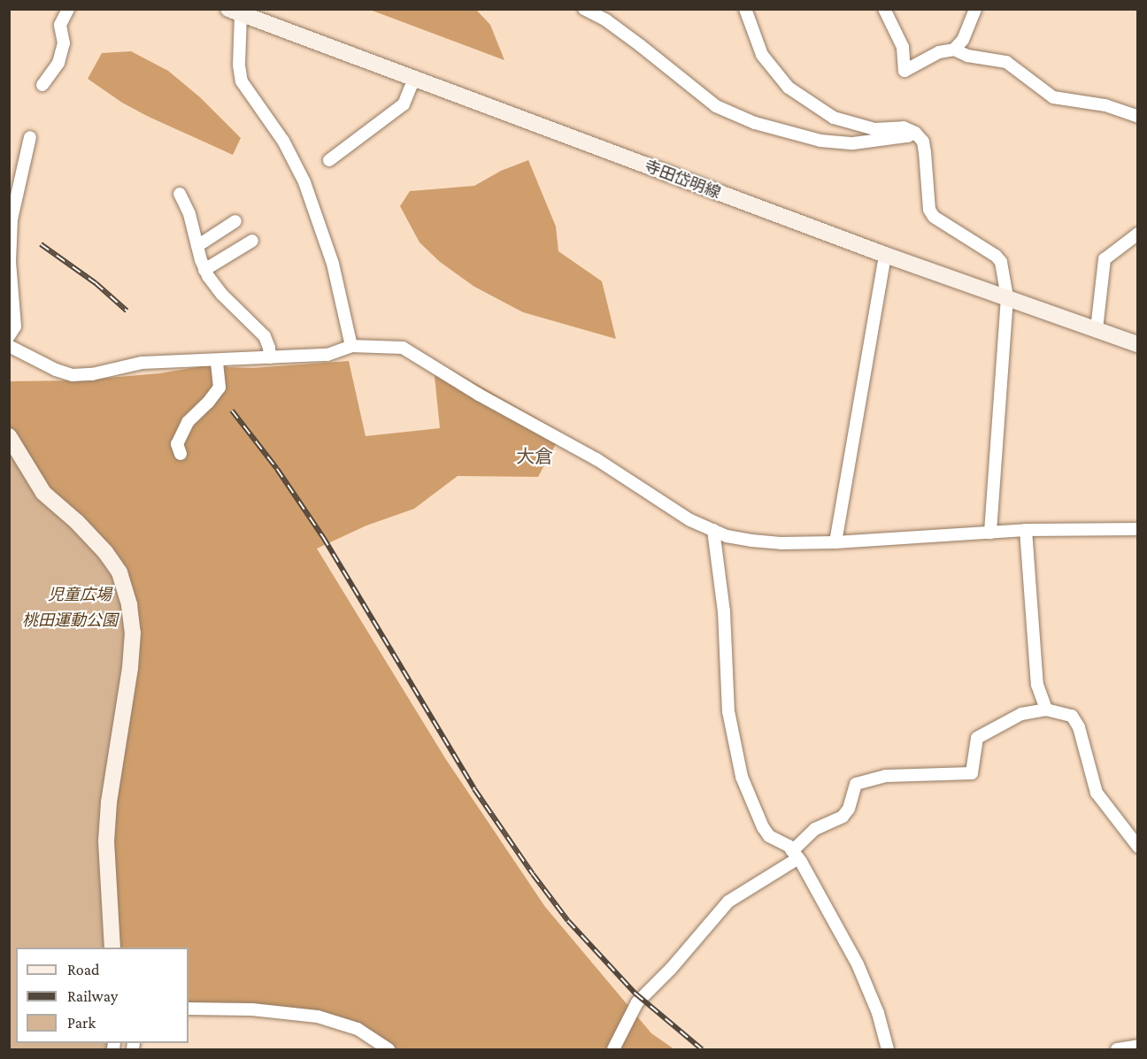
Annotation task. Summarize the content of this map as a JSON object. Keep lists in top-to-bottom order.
{
  "streets": {
    "main road": ["寺田岱明線"]
  },
  "districts": ["大倉"],
  "parks": ["児童広場", "桃田運動公園"],
  "legend": ["Road", "Railway", "Park"]
}
